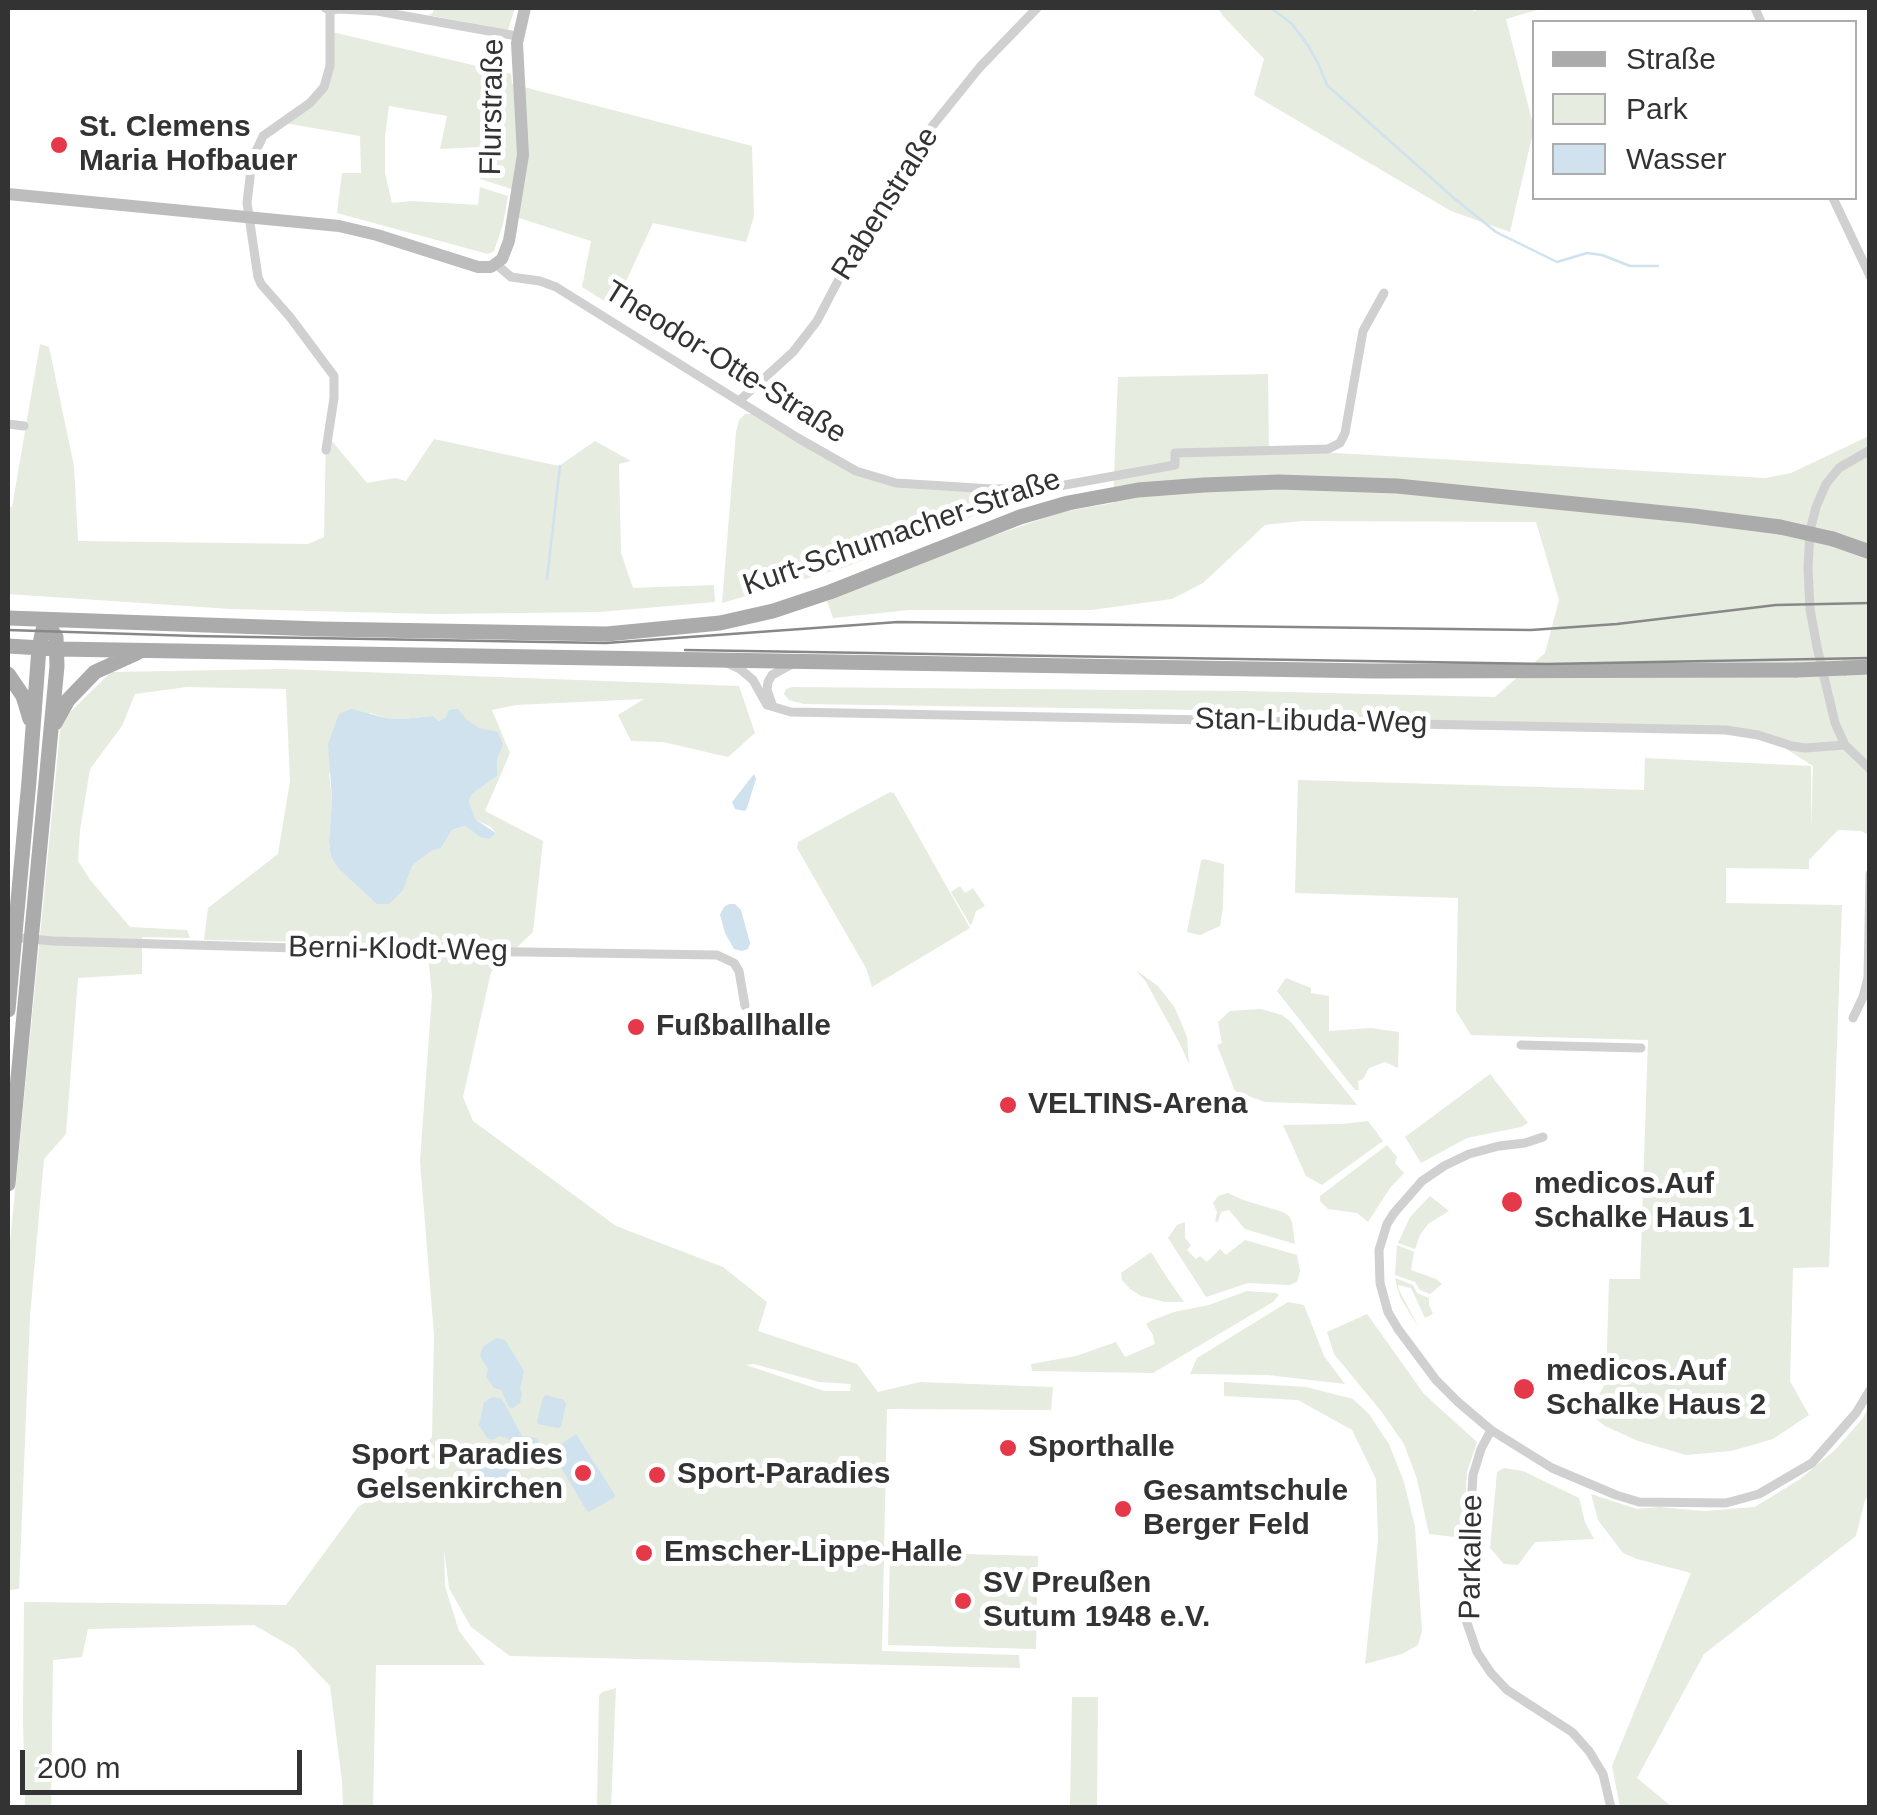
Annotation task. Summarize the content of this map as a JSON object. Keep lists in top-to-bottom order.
{
  "streets": {
    "main road": ["Kurt-Schumacher-Straße"],
    "street": [
      "Flurstraße",
      "Rabenstraße",
      "Theodor-Otte-Straße",
      "Stan-Libuda-Weg",
      "Berni-Klodt-Weg",
      "Parkallee"
    ]
  },
  "crossings": [
    ["Flurstraße", "Theodor-Otte-Straße"],
    ["Rabenstraße", "Theodor-Otte-Straße"]
  ],
  "places": [
    "St. Clemens Maria Hofbauer",
    "Fußballhalle",
    "VELTINS-Arena",
    "medicos.Auf Schalke Haus 1",
    "medicos.Auf Schalke Haus 2",
    "Sporthalle",
    "Sport Paradies Gelsenkirchen",
    "Sport-Paradies",
    "Gesamtschule Berger Feld",
    "Emscher-Lippe-Halle",
    "SV Preußen Sutum 1948 e.V."
  ],
  "legend": ["Straße", "Park", "Wasser"],
  "scale_bar": "200 m"
}
